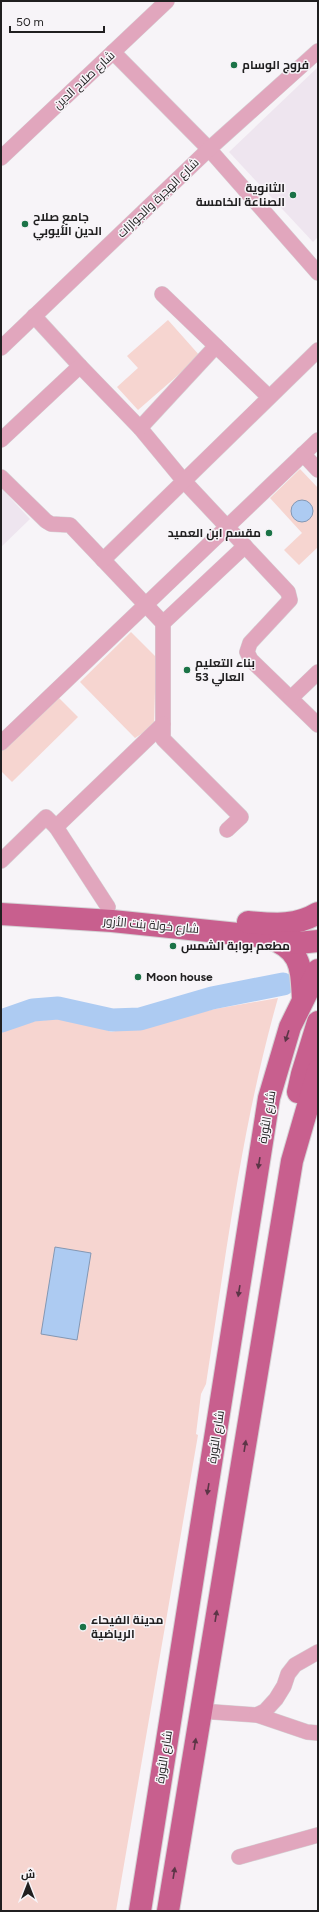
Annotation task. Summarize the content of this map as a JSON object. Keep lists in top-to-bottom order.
{
  "streets": {
    "main road": ["شارع خولة بنت الأزور", "شارع الثورة"],
    "street": ["شارع صلاح الدين", "شارع الهجرة والجوازات"]
  },
  "crossings": [
    ["شارع خولة بنت الأزور", "شارع الثورة"]
  ],
  "places": [
    "فروج الوسام",
    "الثانوية الصناعة الخامسة",
    "جامع صلاح الدين الأيوبي",
    "مقسم ابن العميد",
    "بناء التعليم العالي 53",
    "مطعم بوابة الشمس",
    "Moon house",
    "مدينة الفيحاء الرياضية"
  ],
  "scale_bar": "50 m",
  "north": "top"
}
